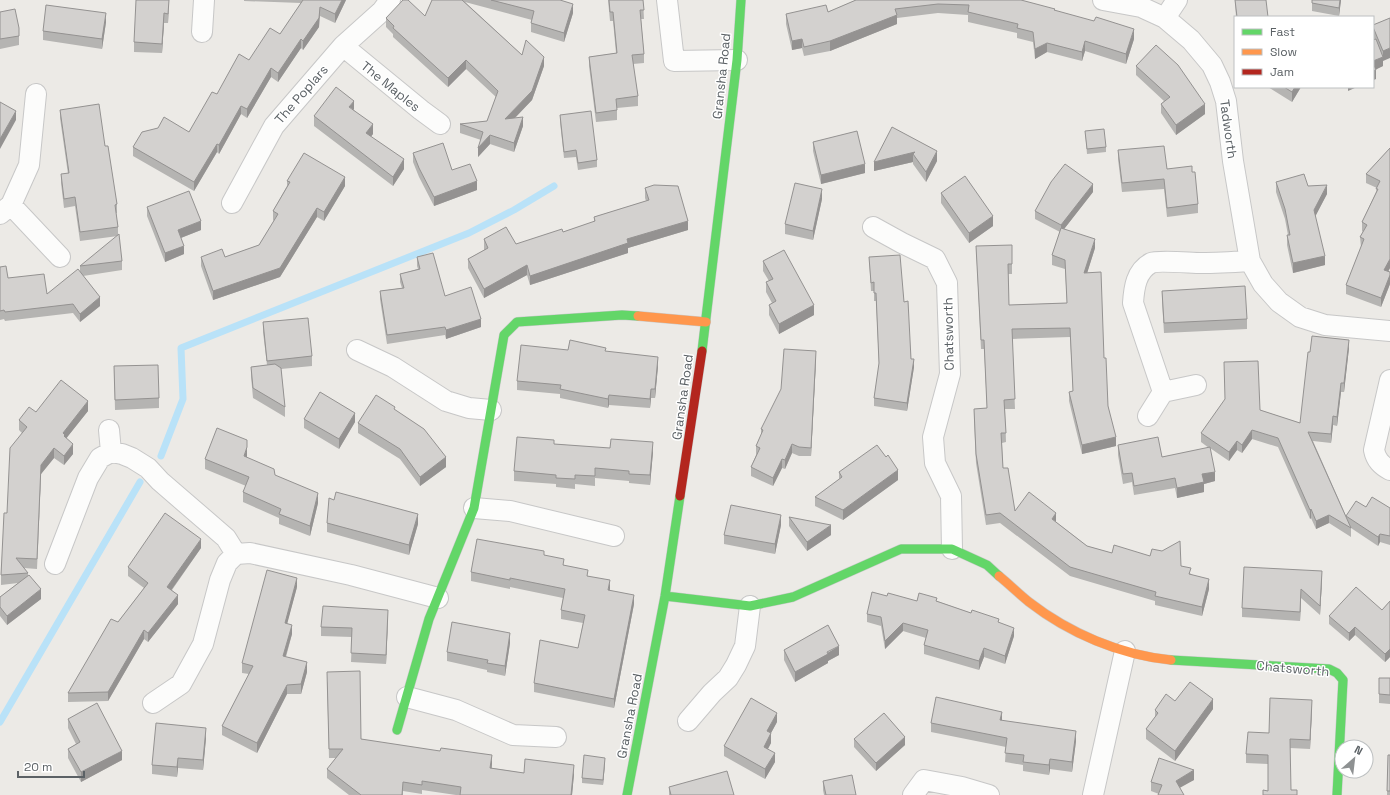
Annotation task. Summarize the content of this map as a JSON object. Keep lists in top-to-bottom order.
{
  "streets": {
    "street": [
      "Gransha Road",
      "The Maples",
      "The Poplars",
      "Tadworth",
      "Chatsworth"
    ]
  },
  "crossings": [
    ["Gransha Road", "Chatsworth"],
    ["The Maples", "The Poplars"]
  ],
  "legend": ["Fast", "Slow", "Jam"],
  "scale_bar": "20 m",
  "north": "top right"
}
